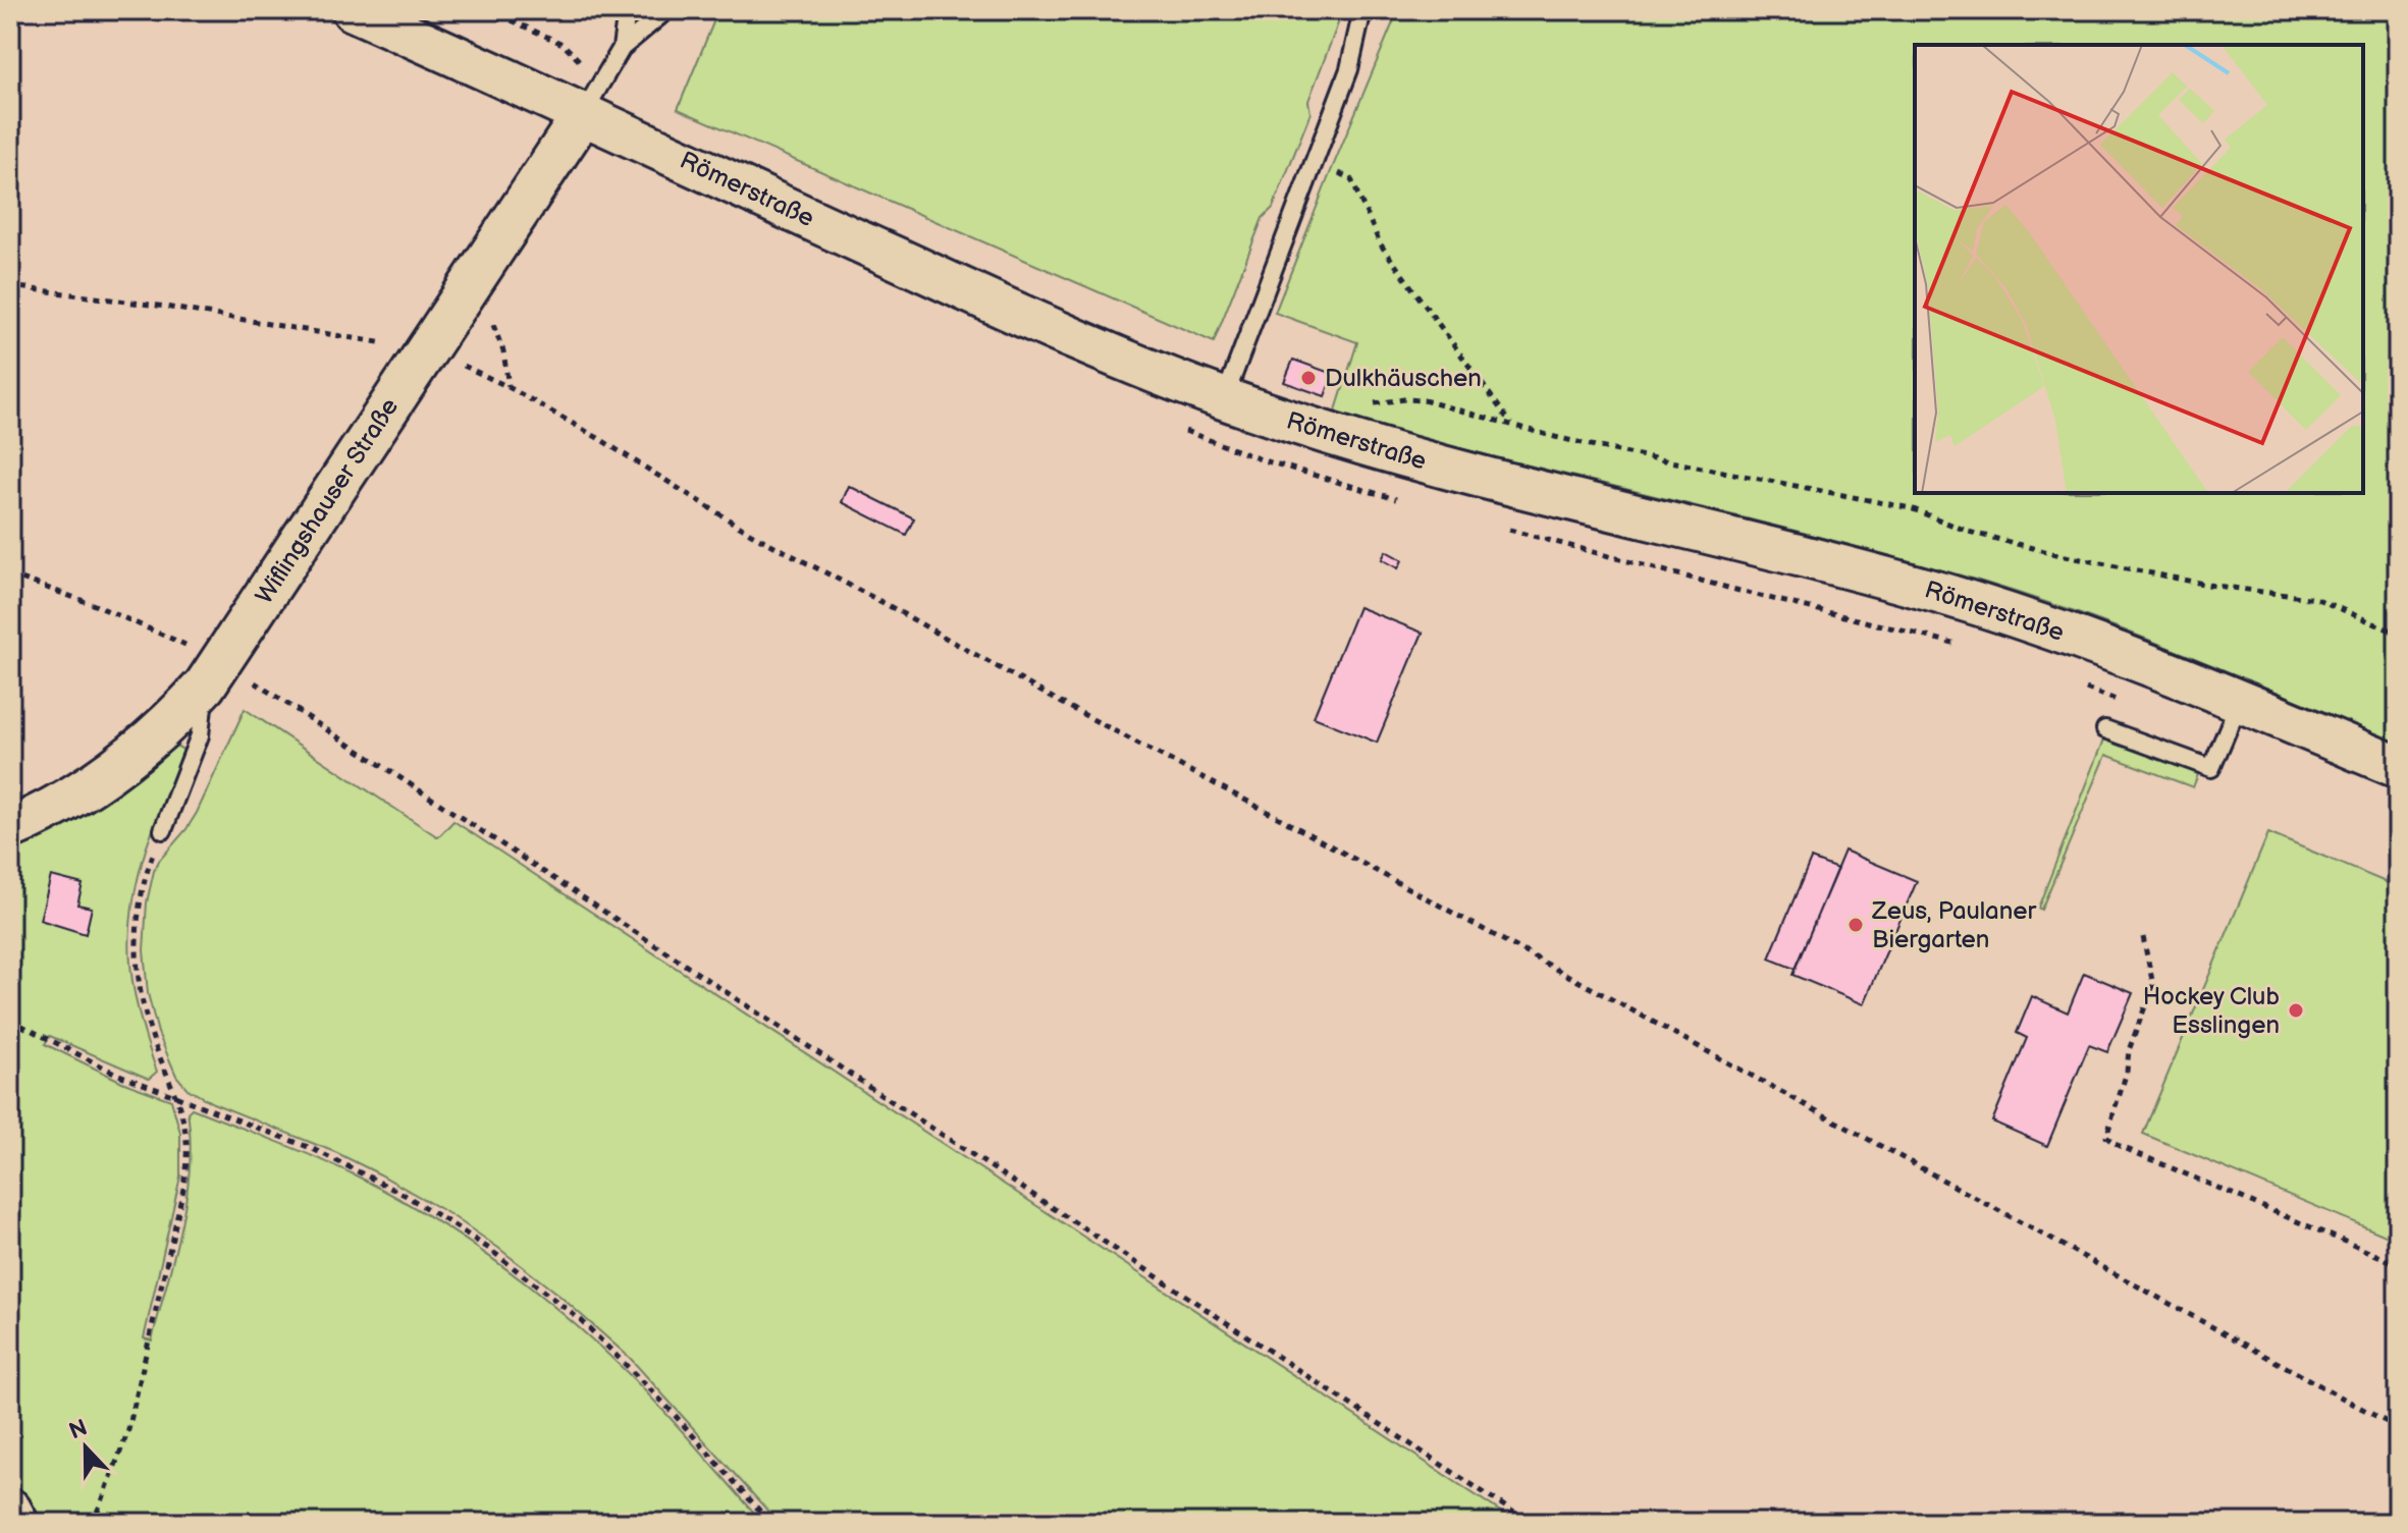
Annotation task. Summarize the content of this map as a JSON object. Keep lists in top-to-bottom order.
{
  "streets": {
    "street": ["Römerstraße", "Wiflingshauser Straße"]
  },
  "crossings": [
    ["Römerstraße", "Wiflingshauser Straße"]
  ],
  "places": ["Dulkhäuschen", "Zeus, Paulaner Biergarten", "Hockey Club Esslingen"],
  "north": "top"
}
